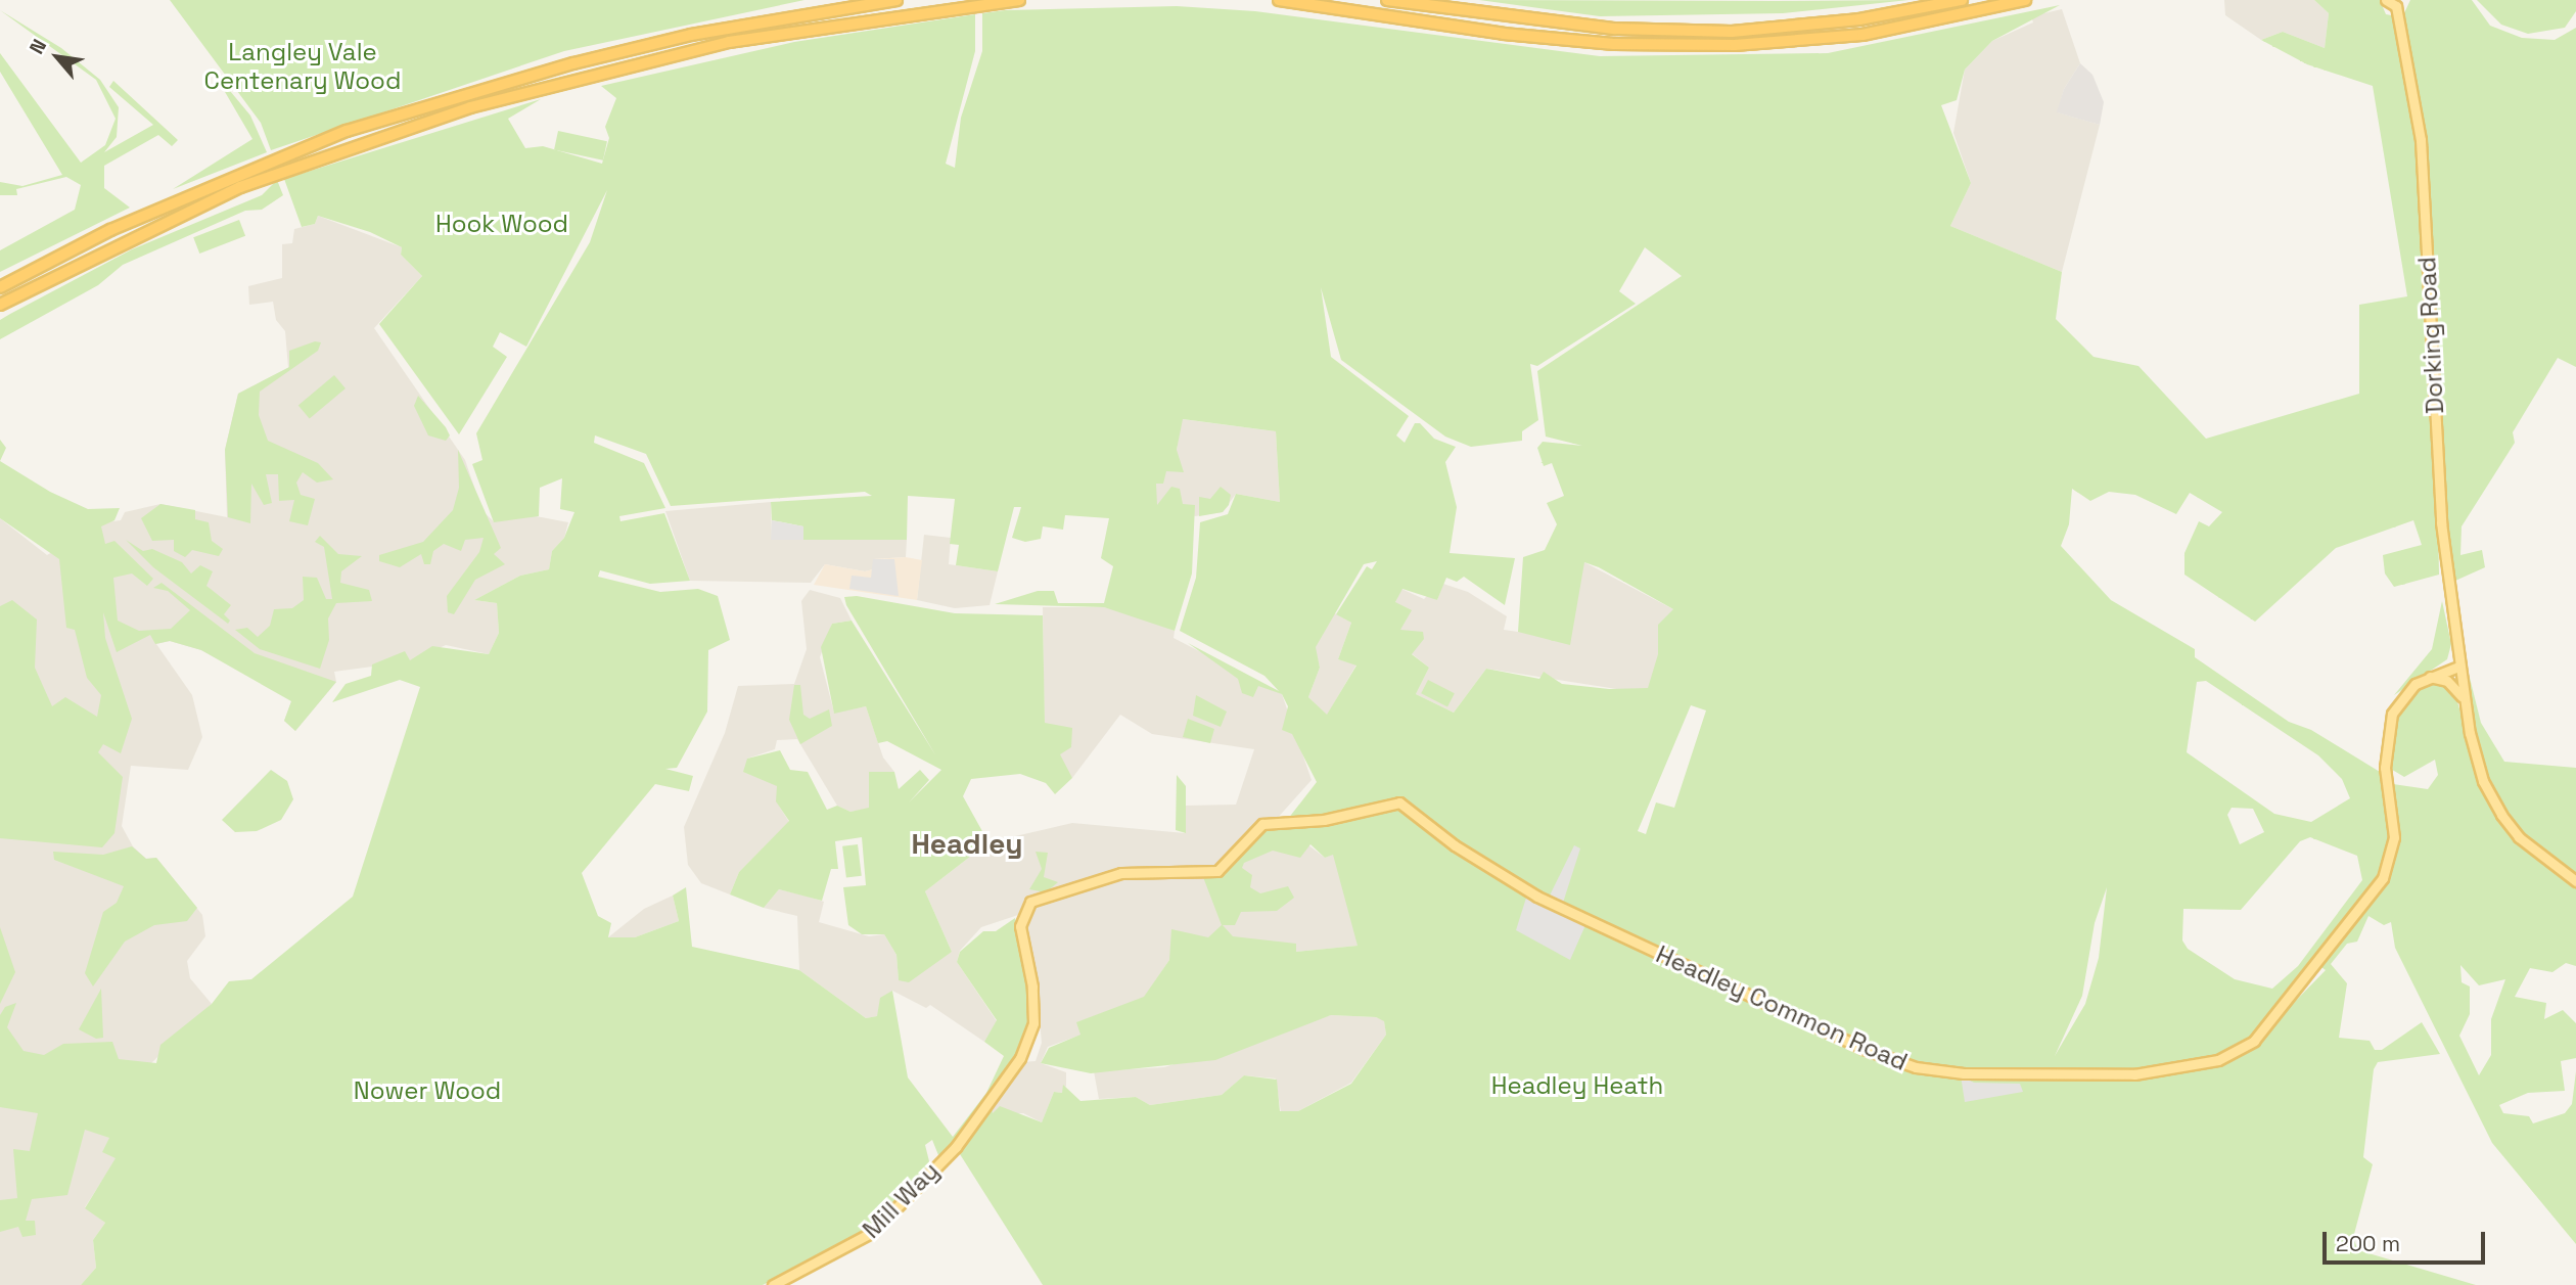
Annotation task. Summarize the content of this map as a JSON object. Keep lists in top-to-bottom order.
{
  "streets": {
    "main road": ["Dorking Road", "Headley Common Road", "Mill Way"]
  },
  "crossings": [
    ["Dorking Road", "Headley Common Road"],
    ["Headley Common Road", "Mill Way"]
  ],
  "districts": ["Headley"],
  "parks": [
    "Langley Vale Centenary Wood",
    "Hook Wood",
    "Headley Heath",
    "Nower Wood"
  ],
  "scale_bar": "200 m",
  "north": "top left"
}
